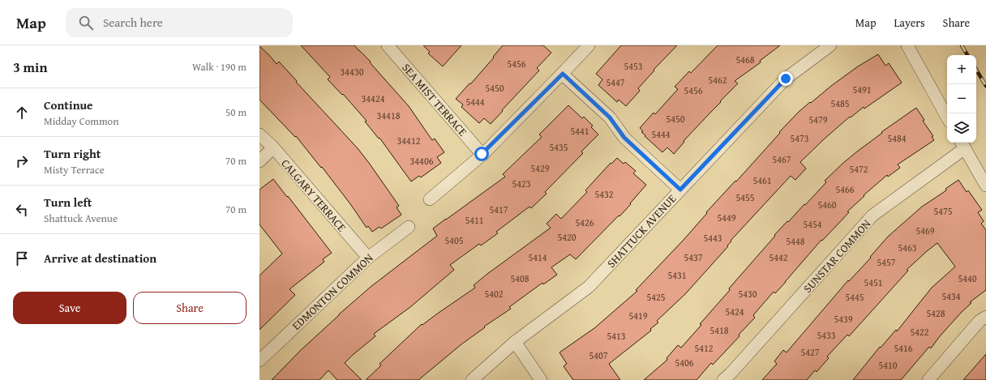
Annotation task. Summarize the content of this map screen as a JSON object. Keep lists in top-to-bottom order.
{
  "streets": {
    "street": [
      "SEA MIST TERRACE",
      "CALGARY TERRACE",
      "SHATTUCK AVENUE",
      "SUNSTAR COMMON",
      "EDMONTON COMMON"
    ]
  },
  "crossings": [
    ["CALGARY TERRACE", "EDMONTON COMMON"]
  ],
  "house_numbers": [
    "5468",
    "5456",
    "5453",
    "34430",
    "5462",
    "5447",
    "5450",
    "5491",
    "5456",
    "34424",
    "5444",
    "5485",
    "34418",
    "5450",
    "5479",
    "5441",
    "5444",
    "5473",
    "5484",
    "34412",
    "5435",
    "5467",
    "34406",
    "5429",
    "5472",
    "5461",
    "5423",
    "5466",
    "5432",
    "5455",
    "5460",
    "5417",
    "5475",
    "5449",
    "5411",
    "5426",
    "5454",
    "5469",
    "5420",
    "5443",
    "5405",
    "5448",
    "5463",
    "5414",
    "5437",
    "5442",
    "5457",
    "5431",
    "5408",
    "5440",
    "5451",
    "5402",
    "5430",
    "5434",
    "5425",
    "5445",
    "5424",
    "5428",
    "5419",
    "5439",
    "5418",
    "5422",
    "5433",
    "5413",
    "5412",
    "5416",
    "5427",
    "5407",
    "5406",
    "5410"
  ],
  "page": {
    "header": "Map",
    "search": "Search here",
    "nav": ["Map", "Layers", "Share"],
    "heading": ["3 min", "Walk · 190 m"],
    "map_buttons": ["+", "−"],
    "list": [
      ["Continue", "Midday Common", "50 m"],
      ["Turn right", "Misty Terrace", "70 m"],
      ["Turn left", "Shattuck Avenue", "70 m"],
      "Arrive at destination"
    ],
    "buttons": ["Save", "Share"]
  }
}
